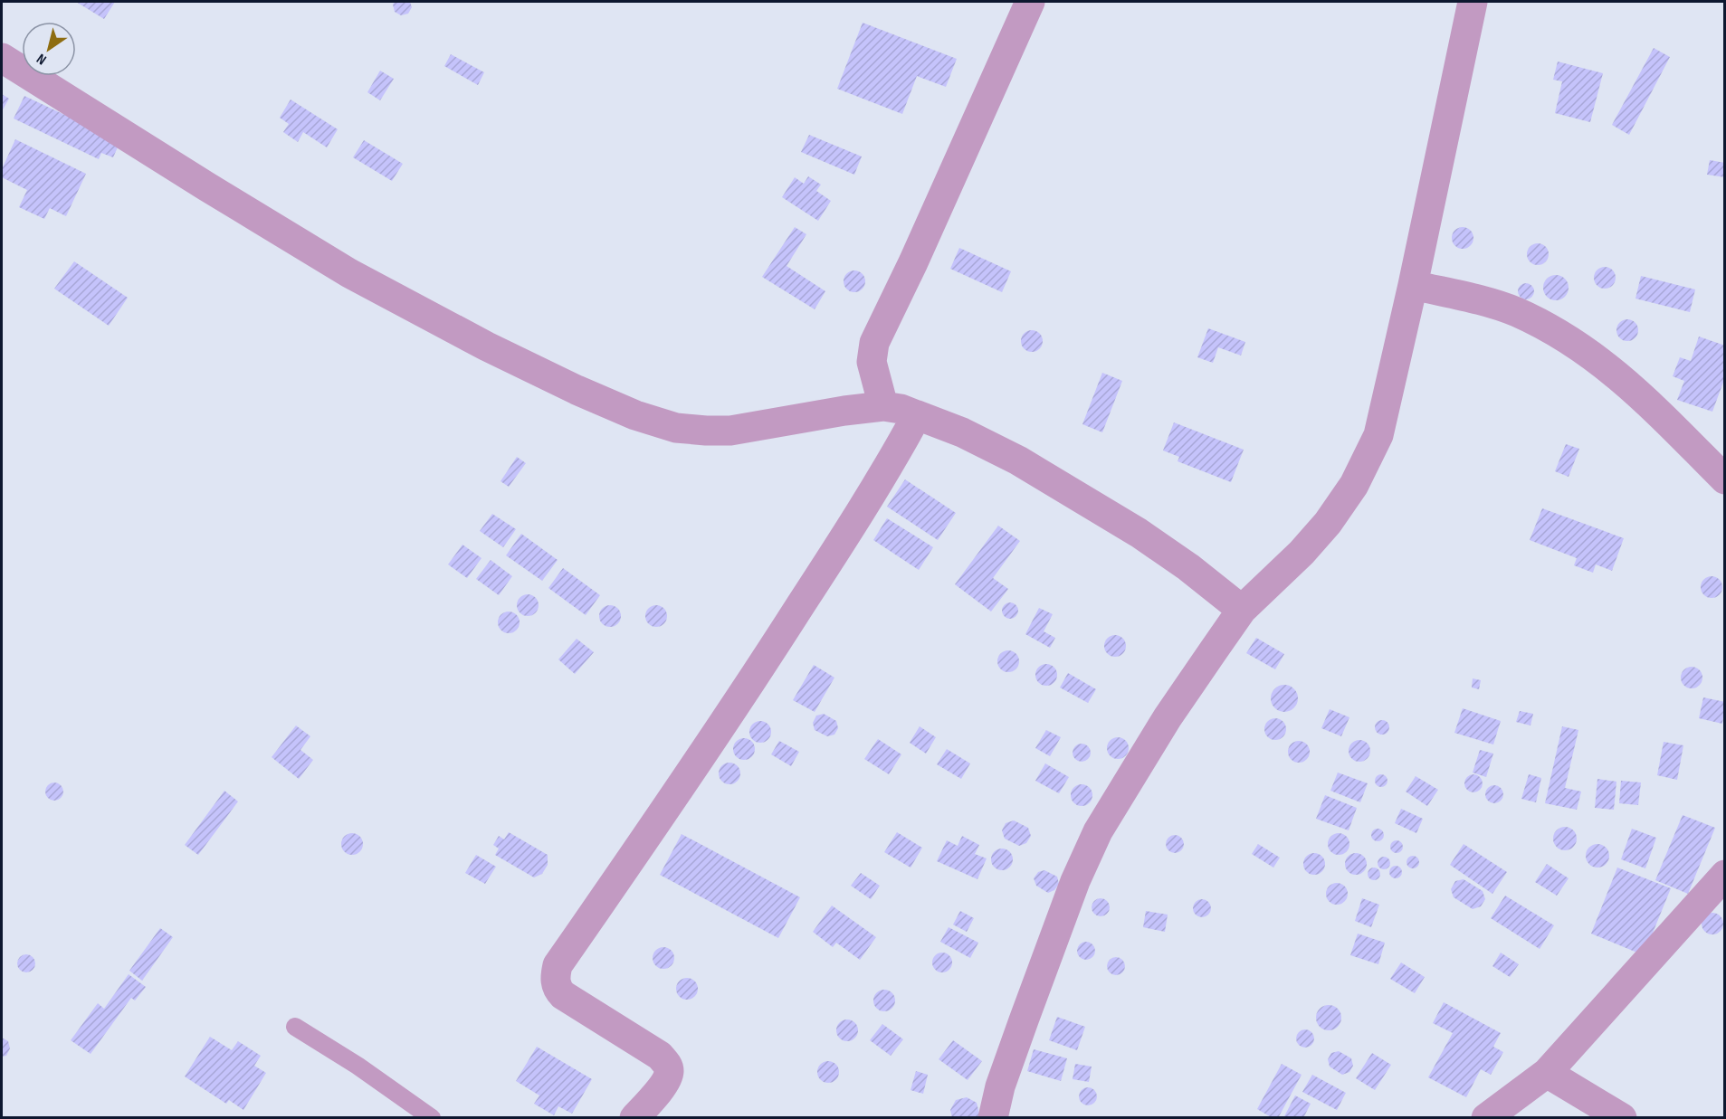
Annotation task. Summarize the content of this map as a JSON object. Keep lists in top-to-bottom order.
{
  "north": "bottom left"
}
